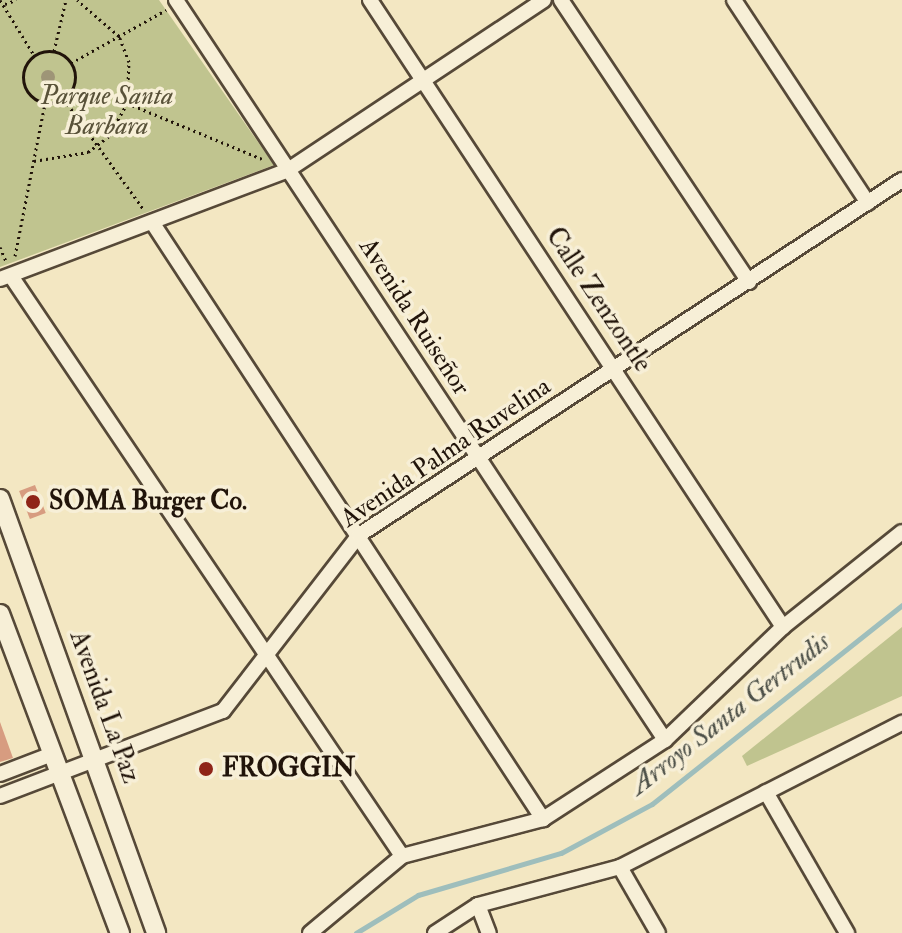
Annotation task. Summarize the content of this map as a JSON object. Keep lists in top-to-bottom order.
{
  "streets": {
    "street": [
      "Calle Zenzontle",
      "Avenida Ruiseñor",
      "Avenida Palma Ruvelina",
      "Avenida La Paz"
    ]
  },
  "crossings": [
    ["Calle Zenzontle", "Avenida Palma Ruvelina"],
    ["Avenida Ruiseñor", "Avenida Palma Ruvelina"],
    ["Avenida Palma Ruvelina", "Avenida La Paz"]
  ],
  "water": ["Arroyo Santa Gertrudis"],
  "parks": ["Parque Santa Barbara"],
  "places": ["SOMA Burger Co.", "FROGGIN"]
}
